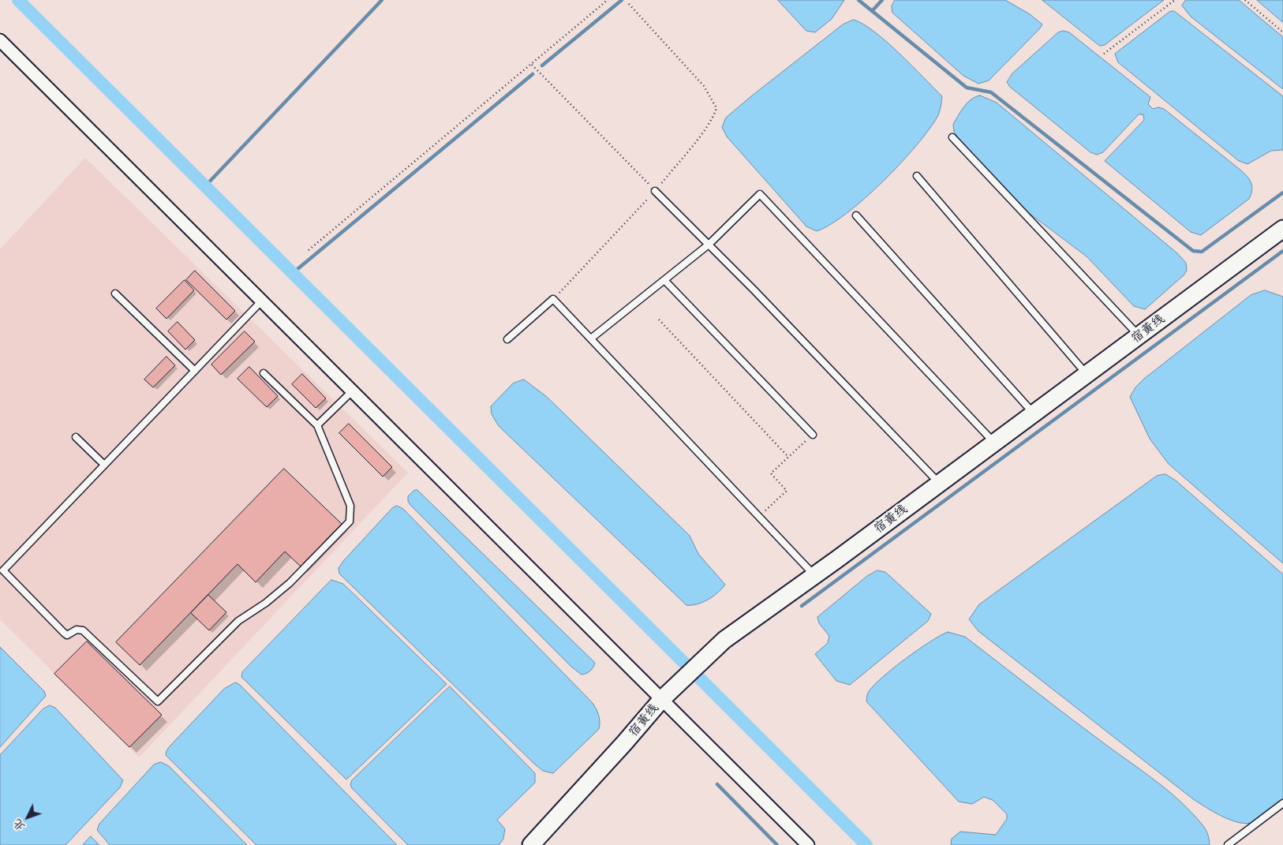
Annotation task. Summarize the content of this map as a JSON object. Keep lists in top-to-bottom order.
{
  "streets": {
    "main road": ["宿黄线"]
  },
  "north": "bottom left"
}
